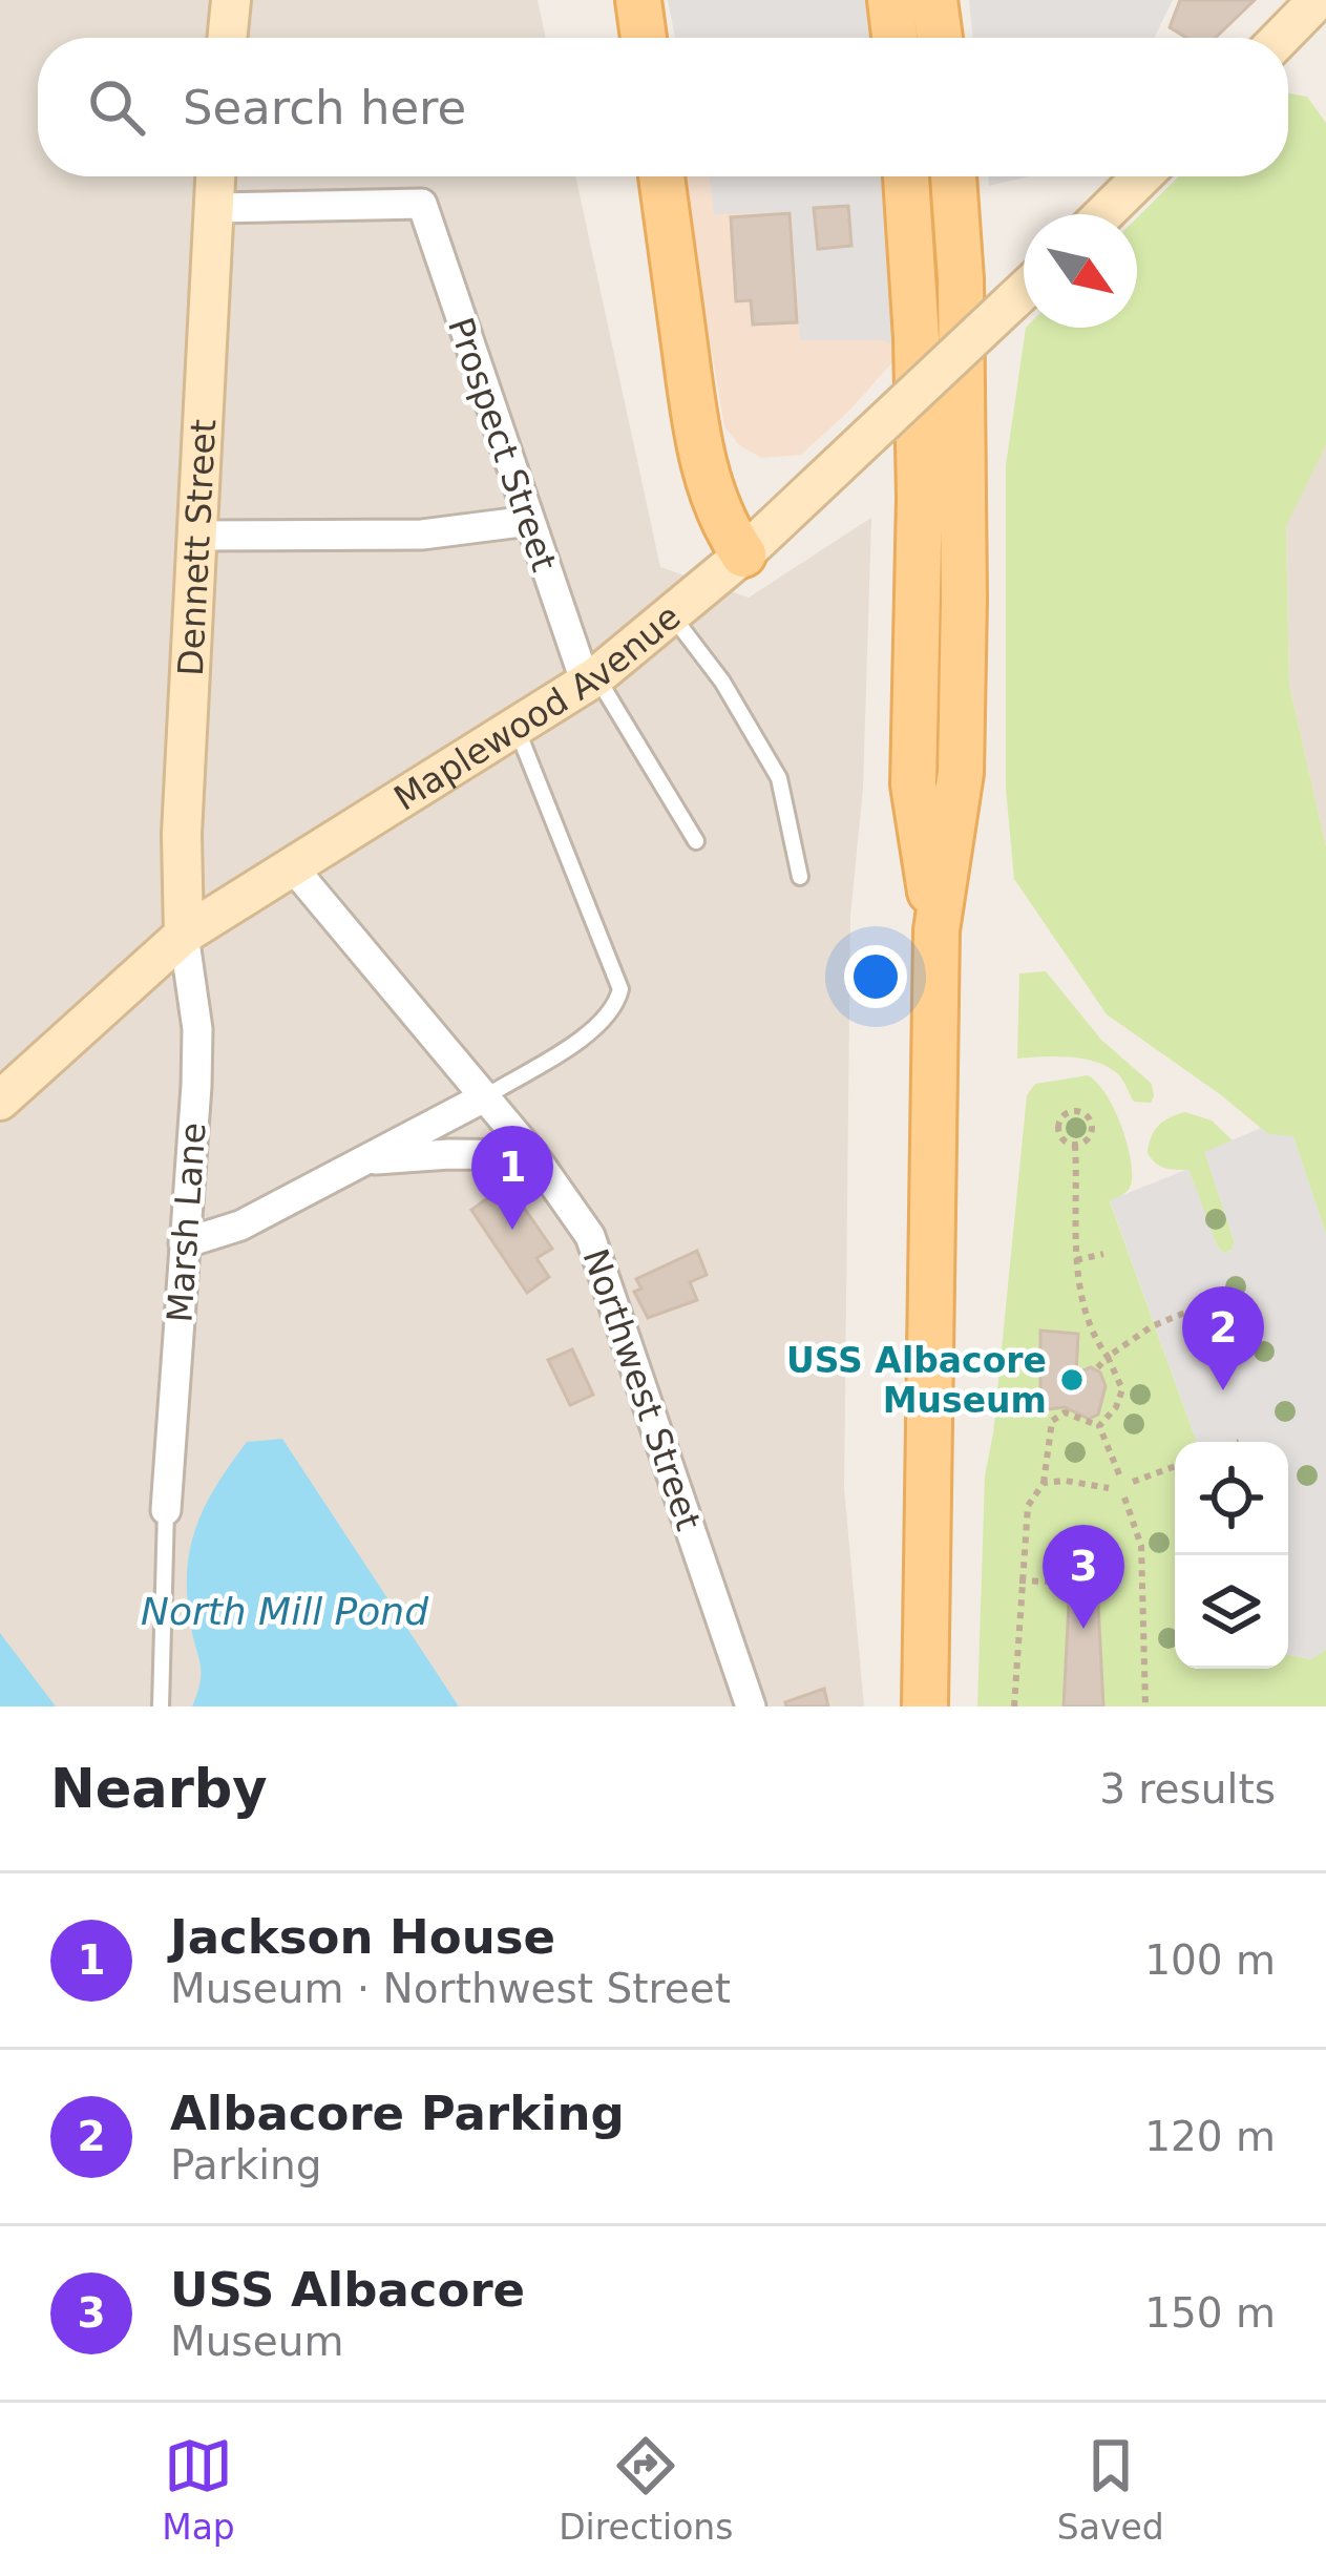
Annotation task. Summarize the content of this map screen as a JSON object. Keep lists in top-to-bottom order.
{
  "streets": {
    "street": [
      "Prospect Street",
      "Dennett Street",
      "Maplewood Avenue",
      "Marsh Lane",
      "Northwest Street"
    ]
  },
  "crossings": [
    ["Prospect Street", "Dennett Street"],
    ["Prospect Street", "Maplewood Avenue"],
    ["Dennett Street", "Maplewood Avenue"],
    ["Dennett Street", "Marsh Lane"],
    ["Maplewood Avenue", "Marsh Lane"],
    ["Maplewood Avenue", "Northwest Street"]
  ],
  "water": ["North Mill Pond"],
  "places": ["USS Albacore Museum"],
  "north": "bottom right",
  "page": {
    "search": "Search here",
    "pins": ["1", "2", "3"],
    "heading": ["Nearby", "3 results"],
    "list": [
      {
        "mark": "1",
        "name": "Jackson House",
        "note": "Museum · Northwest Street",
        "value": "100 m"
      },
      {
        "mark": "2",
        "name": "Albacore Parking",
        "note": "Parking",
        "value": "120 m"
      },
      {
        "mark": "3",
        "name": "USS Albacore",
        "note": "Museum",
        "value": "150 m"
      }
    ],
    "nav": ["Map", "Directions", "Saved"]
  }
}
